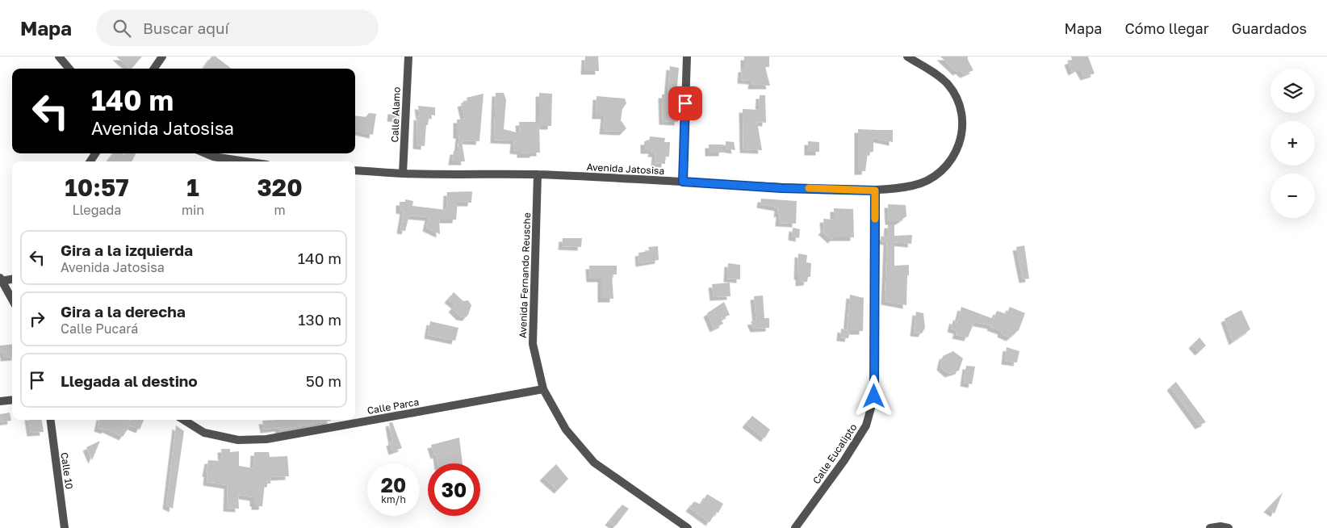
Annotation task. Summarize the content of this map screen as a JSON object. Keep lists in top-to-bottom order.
{
  "streets": {
    "street": [
      "Calle Alamo",
      "Avenida Jatosisa",
      "Avenida Fernando Reusche",
      "Calle Parca",
      "Calle Eucalipto",
      "Calle 10"
    ]
  },
  "crossings": [
    ["Calle Alamo", "Avenida Jatosisa"],
    ["Avenida Jatosisa", "Avenida Fernando Reusche"],
    ["Avenida Jatosisa", "Calle Eucalipto"],
    ["Avenida Fernando Reusche", "Calle Parca"]
  ],
  "page": {
    "header": "Mapa",
    "search": "Buscar aquí",
    "nav": ["Mapa", "Cómo llegar", "Guardados"],
    "map_buttons": ["+", "−"],
    "turn": ["140 m", "Avenida Jatosisa"],
    "eta": [
      "10:57",
      "Llegada",
      "1",
      "min",
      "320",
      "m"
    ],
    "list": [
      {
        "name": "Gira a la izquierda",
        "note": "Avenida Jatosisa",
        "value": "140 m"
      },
      {
        "name": "Gira a la derecha",
        "note": "Calle Pucará",
        "value": "130 m"
      },
      {
        "name": "Llegada al destino",
        "value": "50 m"
      }
    ],
    "speed": "20 km/h",
    "limit": "30"
  }
}
